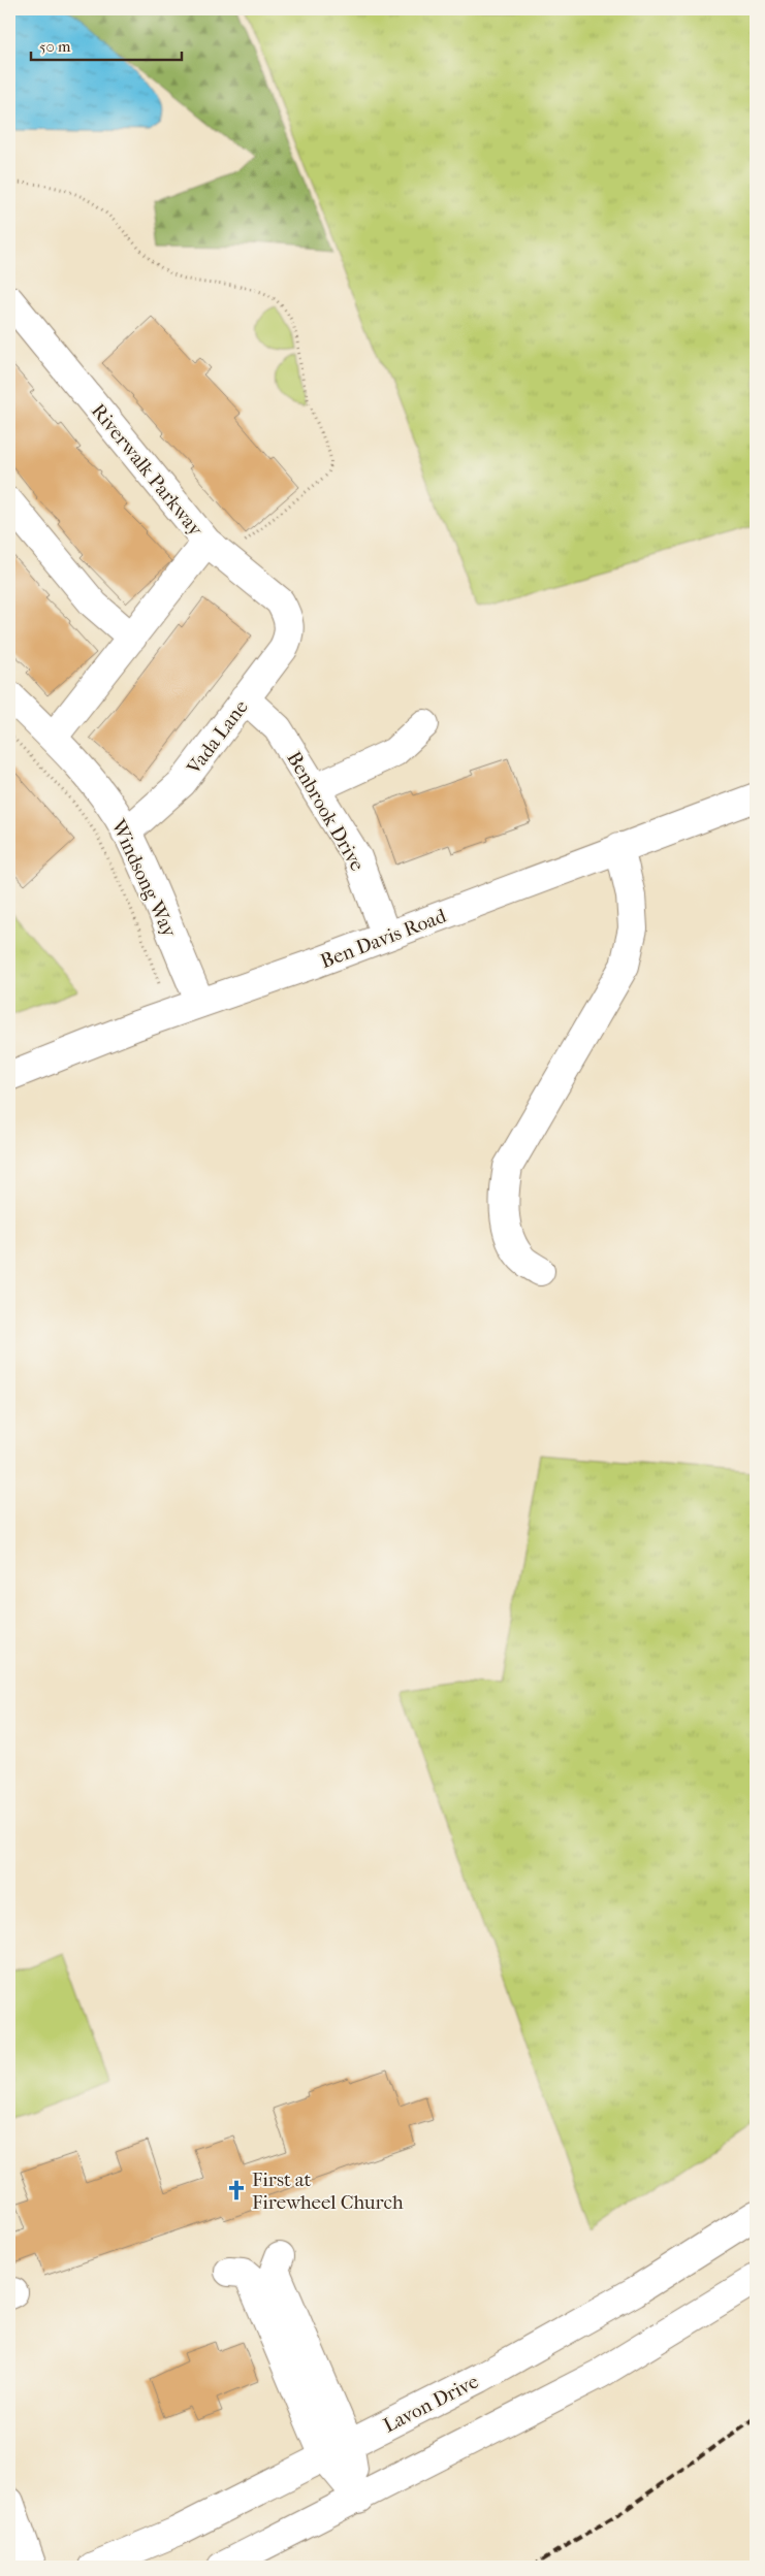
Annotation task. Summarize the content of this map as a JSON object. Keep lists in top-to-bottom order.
{
  "streets": {
    "street": [
      "Riverwalk Parkway",
      "Vada Lane",
      "Benbrook Drive",
      "Windsong Way",
      "Ben Davis Road",
      "Lavon Drive"
    ]
  },
  "crossings": [
    ["Riverwalk Parkway", "Vada Lane"],
    ["Vada Lane", "Benbrook Drive"],
    ["Vada Lane", "Windsong Way"],
    ["Benbrook Drive", "Ben Davis Road"],
    ["Windsong Way", "Ben Davis Road"]
  ],
  "places": {
    "church": ["First at Firewheel Church"]
  },
  "scale_bar": "50 m"
}
